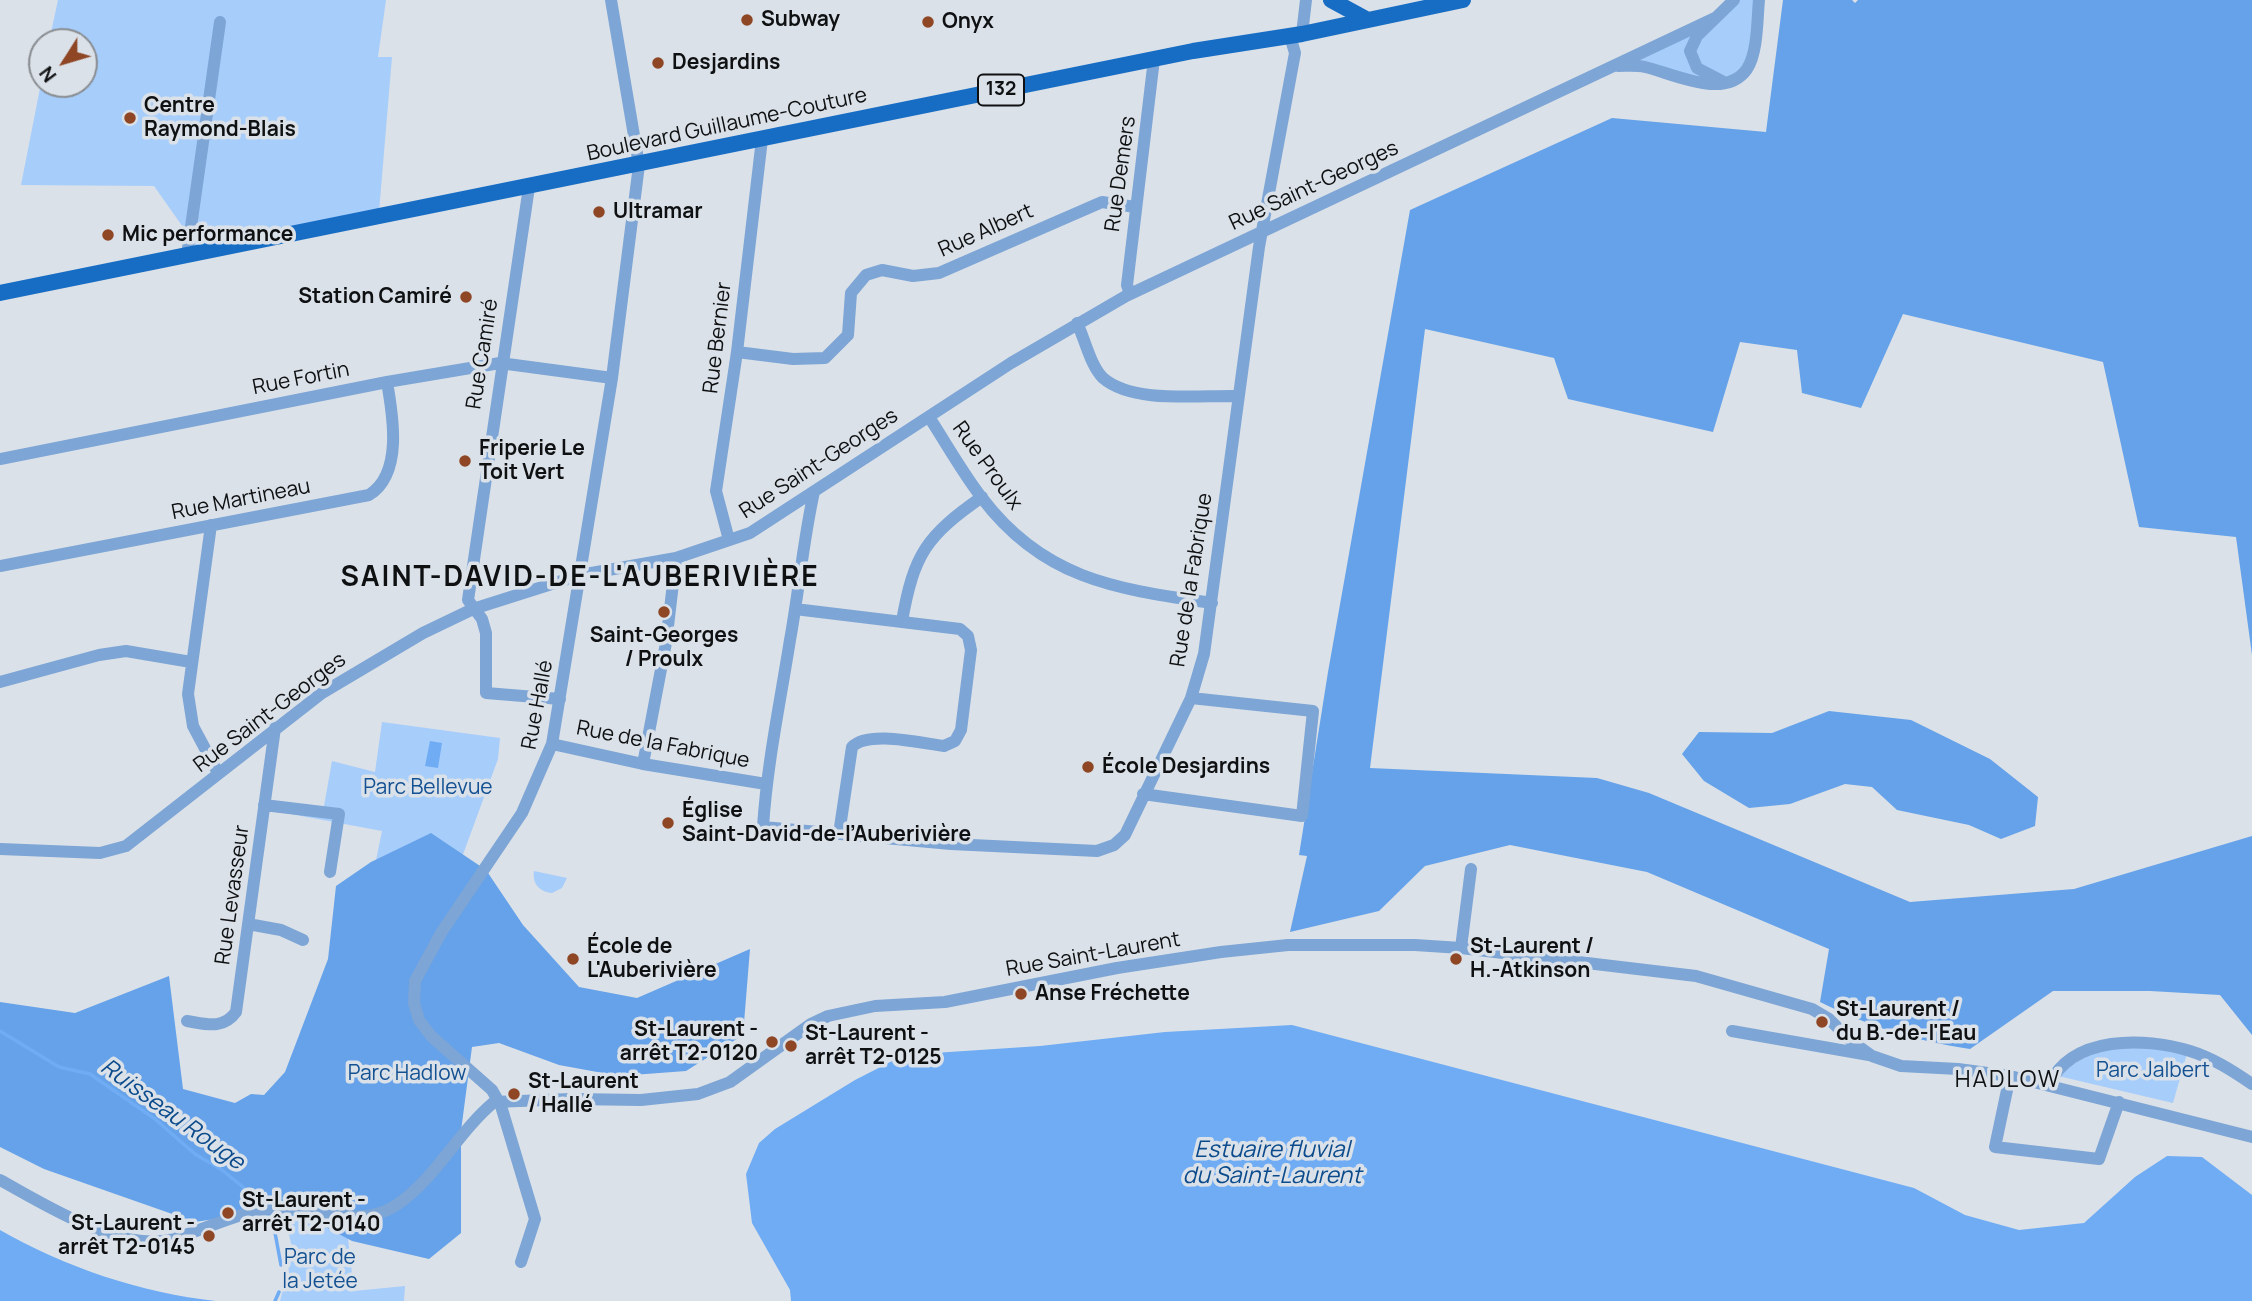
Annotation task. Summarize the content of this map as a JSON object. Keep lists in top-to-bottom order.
{
  "streets": {
    "main road": ["132", "Boulevard Guillaume-Couture"],
    "street": [
      "Rue Demers",
      "Rue Saint-Georges",
      "Rue Albert",
      "Rue Bernier",
      "Rue Camiré",
      "Rue Fortin",
      "Rue Proulx",
      "Rue Martineau",
      "Rue de la Fabrique",
      "Rue Hallé",
      "Rue Levasseur",
      "Rue Saint-Laurent"
    ]
  },
  "crossings": [
    ["Boulevard Guillaume-Couture", "Rue Demers"],
    ["Boulevard Guillaume-Couture", "Rue Bernier"],
    ["Boulevard Guillaume-Couture", "Rue Camiré"],
    ["Boulevard Guillaume-Couture", "Rue de la Fabrique"],
    ["Boulevard Guillaume-Couture", "Rue Hallé"],
    ["Rue Demers", "Rue Saint-Georges"],
    ["Rue Demers", "Rue Albert"],
    ["Rue Saint-Georges", "Rue Bernier"],
    ["Rue Saint-Georges", "Rue Camiré"],
    ["Rue Saint-Georges", "Rue Proulx"],
    ["Rue Saint-Georges", "Rue de la Fabrique"],
    ["Rue Saint-Georges", "Rue Hallé"],
    ["Rue Saint-Georges", "Rue Levasseur"],
    ["Rue Albert", "Rue Bernier"],
    ["Rue Camiré", "Rue Fortin"],
    ["Rue Camiré", "Rue Hallé"],
    ["Rue Fortin", "Rue Martineau"],
    ["Rue Fortin", "Rue Hallé"],
    ["Rue Proulx", "Rue de la Fabrique"],
    ["Rue de la Fabrique", "Rue Hallé"],
    ["Rue Hallé", "Rue Saint-Laurent"]
  ],
  "districts": ["SAINT-DAVID-DE-L'AUBERIVIÈRE", "HADLOW"],
  "water": ["Ruisseau Rouge", "Estuaire fluvial du Saint-Laurent"],
  "parks": [
    "Parc Bellevue",
    "Parc Jalbert",
    "Parc Hadlow",
    "Parc de la Jetée"
  ],
  "places": [
    "Subway",
    "Onyx",
    "Desjardins",
    "Centre Raymond-Blais",
    "Ultramar",
    "Mic performance",
    "Station Camiré",
    "Friperie Le Toit Vert",
    "Saint-Georges / Proulx",
    "École Desjardins",
    "Église Saint-David-de-l’Auberivière",
    "École de L'Auberivière",
    "St-Laurent / H.-Atkinson",
    "Anse Fréchette",
    "St-Laurent / du B.-de-l'Eau",
    "St-Laurent - arrêt T2-0120",
    "St-Laurent - arrêt T2-0125",
    "St-Laurent / Hallé",
    "St-Laurent - arrêt T2-0140",
    "St-Laurent - arrêt T2-0145"
  ],
  "north": "bottom left"
}
